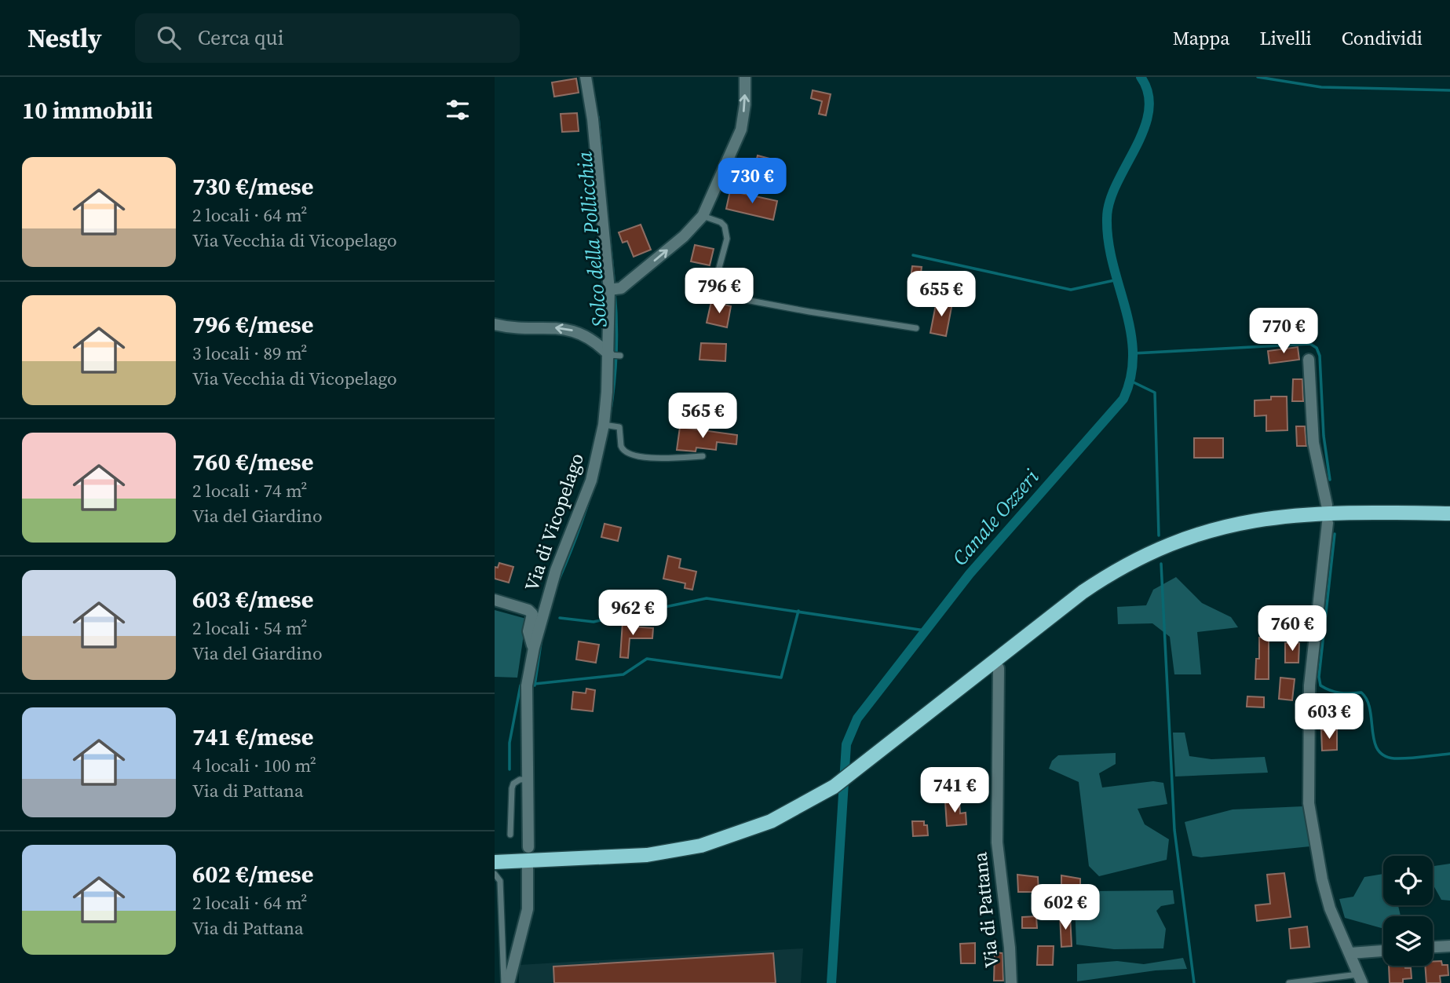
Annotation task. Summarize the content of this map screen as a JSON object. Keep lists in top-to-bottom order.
{
  "streets": {
    "street": ["Via di Vicopelago", "Via di Pattana"]
  },
  "water": ["Solco della Pollicchia", "Canale Ozzeri"],
  "page": {
    "header": "Nestly",
    "search": "Cerca qui",
    "nav": ["Mappa", "Livelli", "Condividi"],
    "heading": "10 immobili",
    "list": [
      {
        "name": "730 €/mese",
        "note": "2 locali · 64 m² · Via Vecchia di Vicopelago"
      },
      {
        "name": "796 €/mese",
        "note": "3 locali · 89 m² · Via Vecchia di Vicopelago"
      },
      {
        "name": "760 €/mese",
        "note": "2 locali · 74 m² · Via del Giardino"
      },
      {
        "name": "603 €/mese",
        "note": "2 locali · 54 m² · Via del Giardino"
      },
      {
        "name": "741 €/mese",
        "note": "4 locali · 100 m² · Via di Pattana"
      },
      {
        "name": "602 €/mese",
        "note": "2 locali · 64 m² · Via di Pattana"
      }
    ],
    "price": [
      "730 €",
      "796 €",
      "655 €",
      "770 €",
      "565 €",
      "962 €",
      "760 €",
      "603 €",
      "741 €",
      "602 €"
    ]
  }
}
